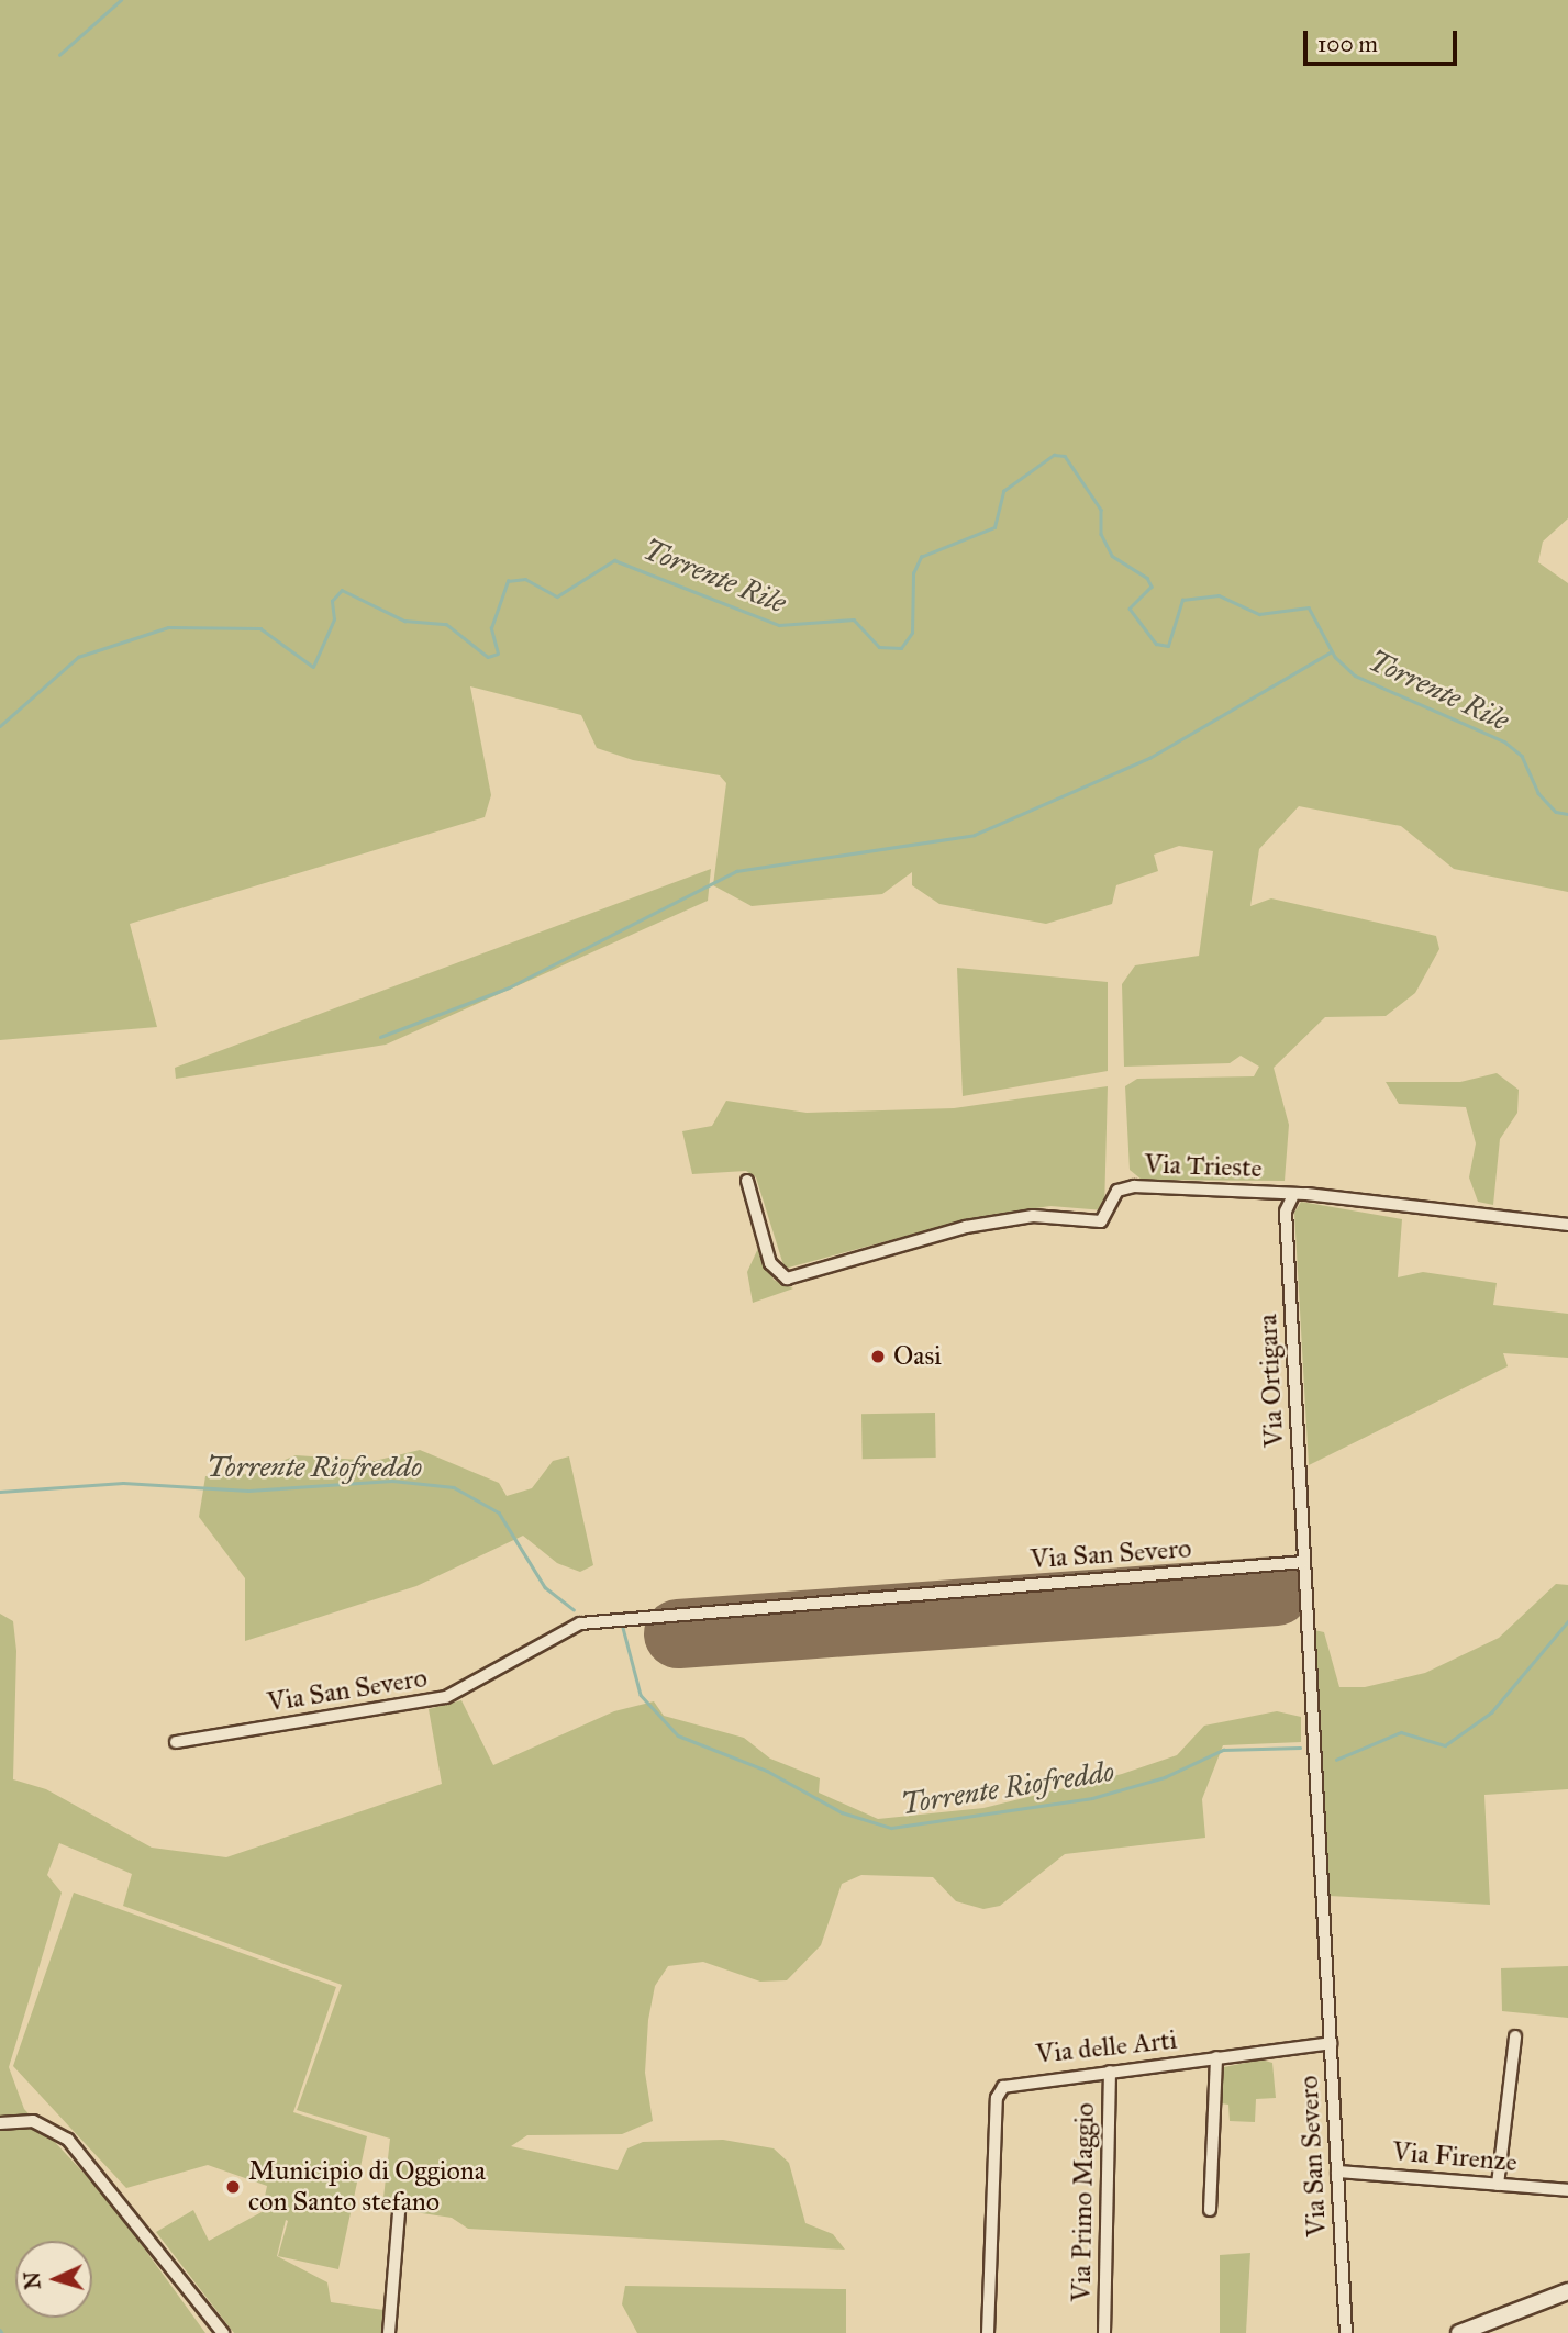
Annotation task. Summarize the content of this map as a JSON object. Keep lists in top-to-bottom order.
{
  "streets": {
    "street": [
      "Via Trieste",
      "Via Ortigara",
      "Via San Severo",
      "Via delle Arti",
      "Via Firenze",
      "Via Primo Maggio"
    ]
  },
  "crossings": [
    ["Via Trieste", "Via Ortigara"],
    ["Via Ortigara", "Via San Severo"],
    ["Via San Severo", "Via delle Arti"],
    ["Via San Severo", "Via Firenze"],
    ["Via delle Arti", "Via Primo Maggio"]
  ],
  "water": ["Torrente Rile", "Torrente Riofreddo"],
  "places": ["Oasi", "Municipio di Oggiona con Santo stefano"],
  "scale_bar": "100 m",
  "north": "left"
}
